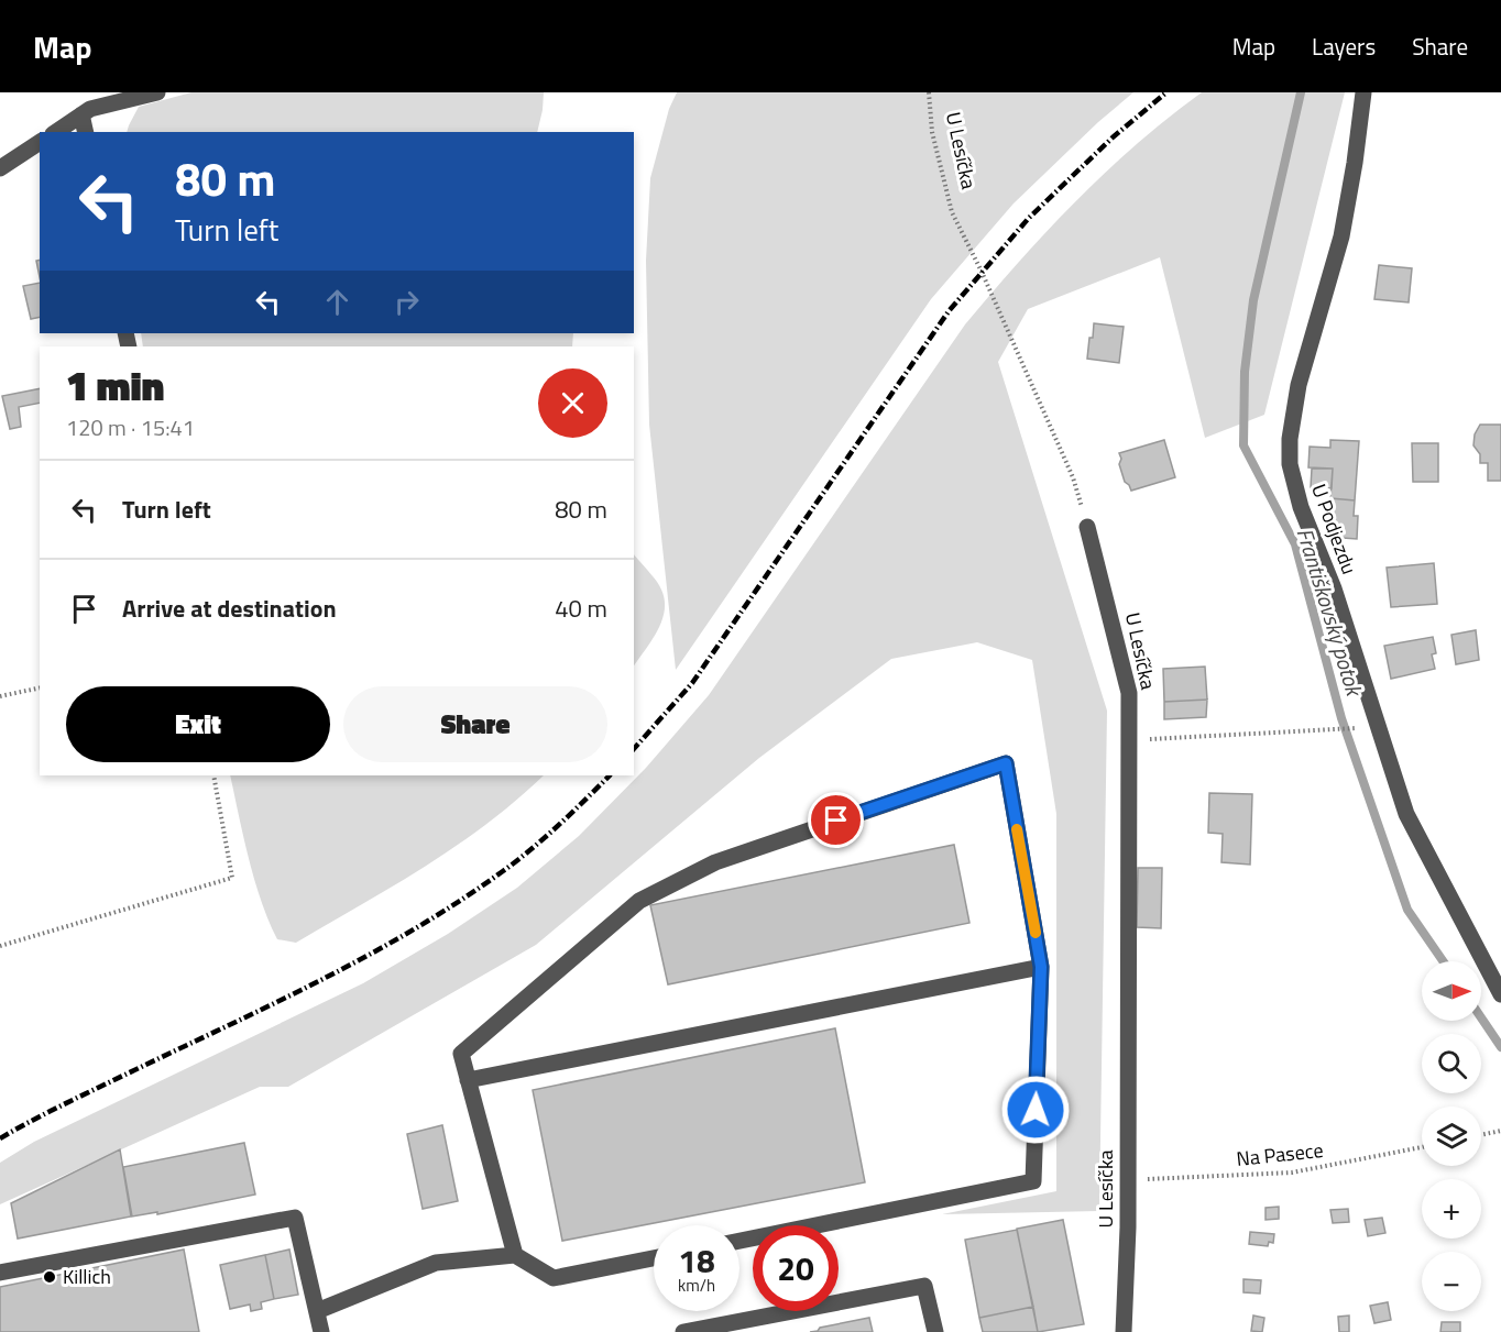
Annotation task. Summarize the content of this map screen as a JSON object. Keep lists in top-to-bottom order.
{
  "streets": {
    "street": ["U Lesíčka", "U Podjezdu"],
    "path": ["Na Pasece"]
  },
  "crossings": [
    ["U Lesíčka", "Na Pasece"]
  ],
  "water": ["Františkovský potok"],
  "places": ["Killich"],
  "north": "right",
  "page": {
    "header": "Map",
    "nav": ["Map", "Layers", "Share"],
    "turn": ["80 m", "Turn left"],
    "heading": ["1 min", "120 m · 15:41"],
    "list": [
      {
        "name": "Turn left",
        "value": "80 m"
      },
      {
        "name": "Arrive at destination",
        "value": "40 m"
      }
    ],
    "buttons": ["Exit", "Share"],
    "map_buttons": ["+", "−"],
    "speed": "18 km/h",
    "limit": "20"
  }
}
